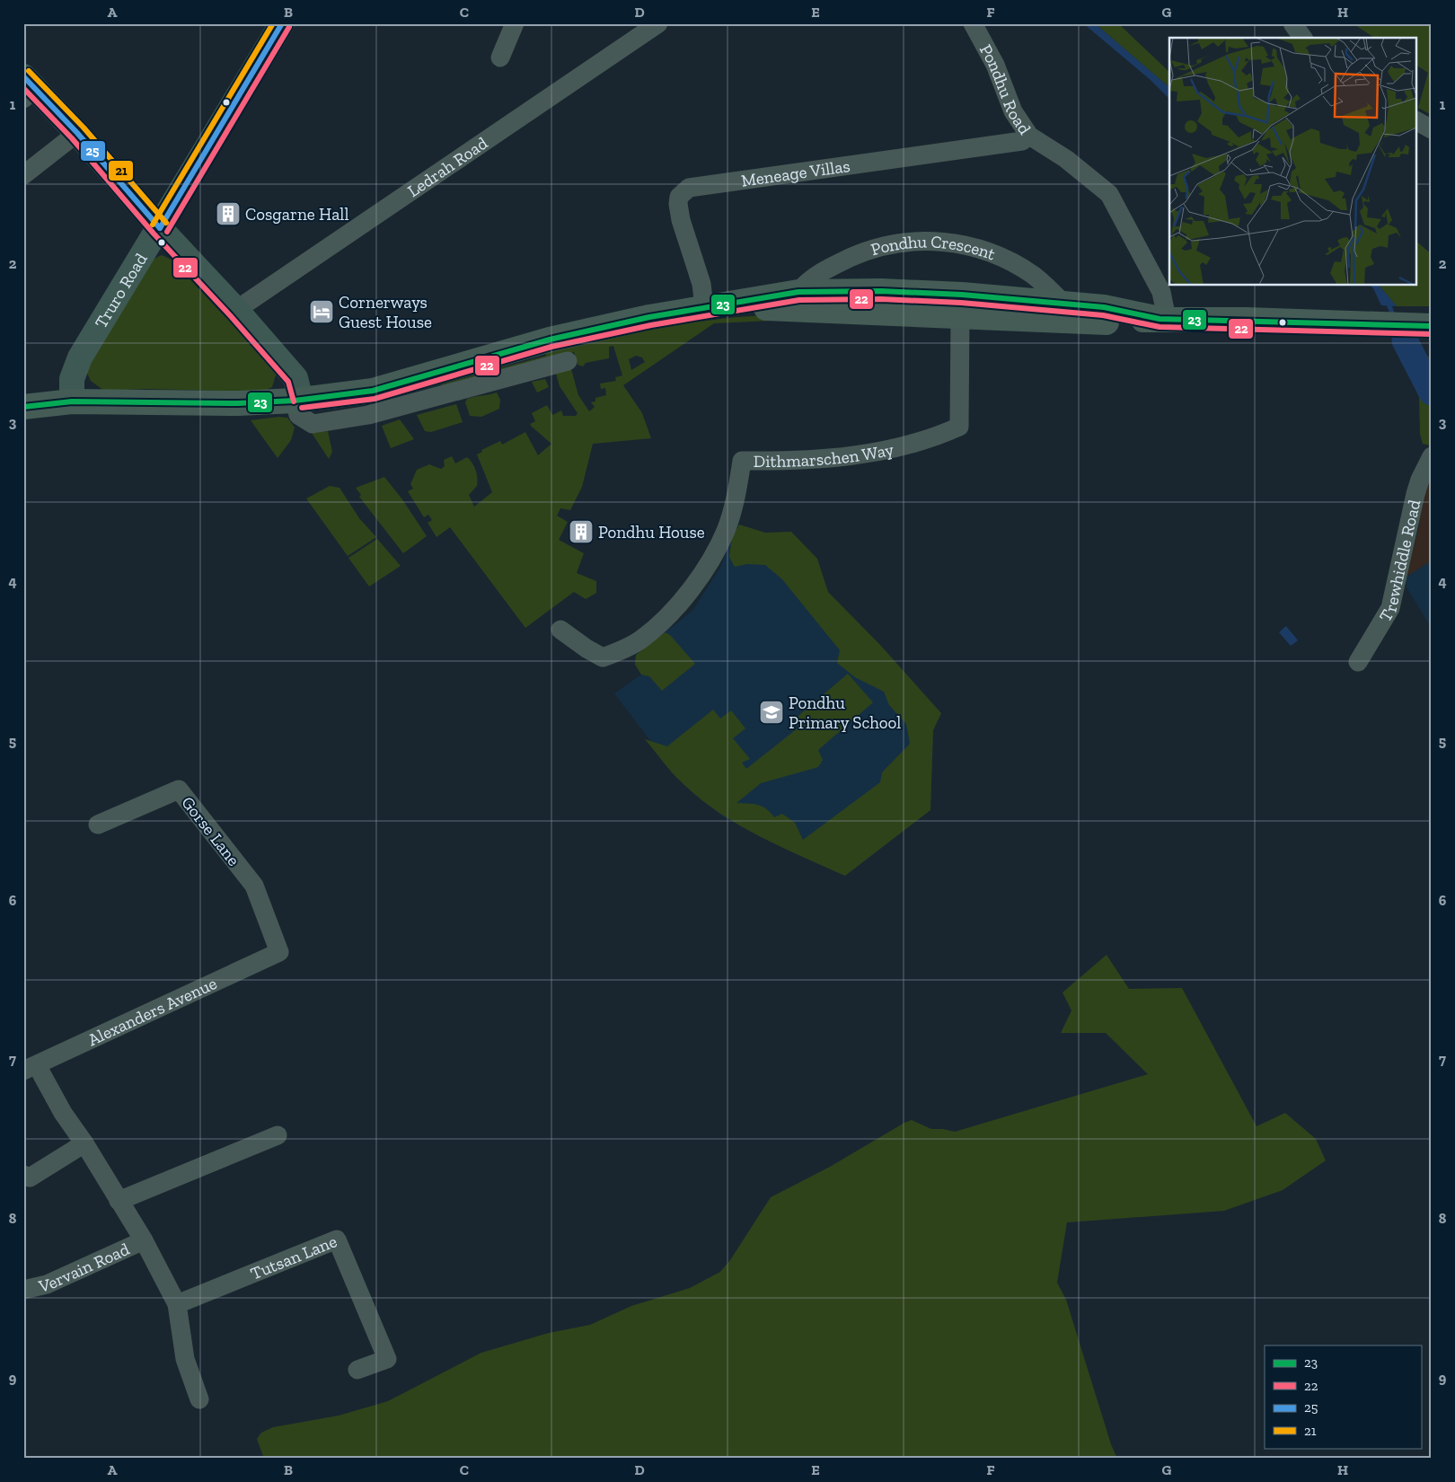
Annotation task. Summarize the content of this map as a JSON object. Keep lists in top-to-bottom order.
{
  "streets": {
    "main road": ["Truro Road"],
    "street": [
      "Pondhu Road",
      "Ledrah Road",
      "Meneage Villas",
      "Pondhu Crescent",
      "Dithmarschen Way",
      "Trewhiddle Road",
      "Gorse Lane",
      "Alexanders Avenue",
      "Tutsan Lane",
      "Vervain Road"
    ]
  },
  "crossings": [
    ["Pondhu Road", "Meneage Villas"],
    ["Gorse Lane", "Alexanders Avenue"]
  ],
  "places": {
    "building": ["Cosgarne Hall", "Pondhu House"],
    "hotel": ["Cornerways Guest House"],
    "school or university": ["Pondhu Primary School"]
  },
  "lines": [
    "transit line 25",
    "transit line 21",
    "transit line 22",
    "transit line 23"
  ],
  "legend": [
    "23",
    "22",
    "25",
    "21"
  ],
  "grid": {
    "columns": [
      "A",
      "B",
      "C",
      "D",
      "E",
      "F",
      "G",
      "H"
    ],
    "rows": [
      "1",
      "2",
      "3",
      "4",
      "5",
      "6",
      "7",
      "8",
      "9"
    ]
  }
}
